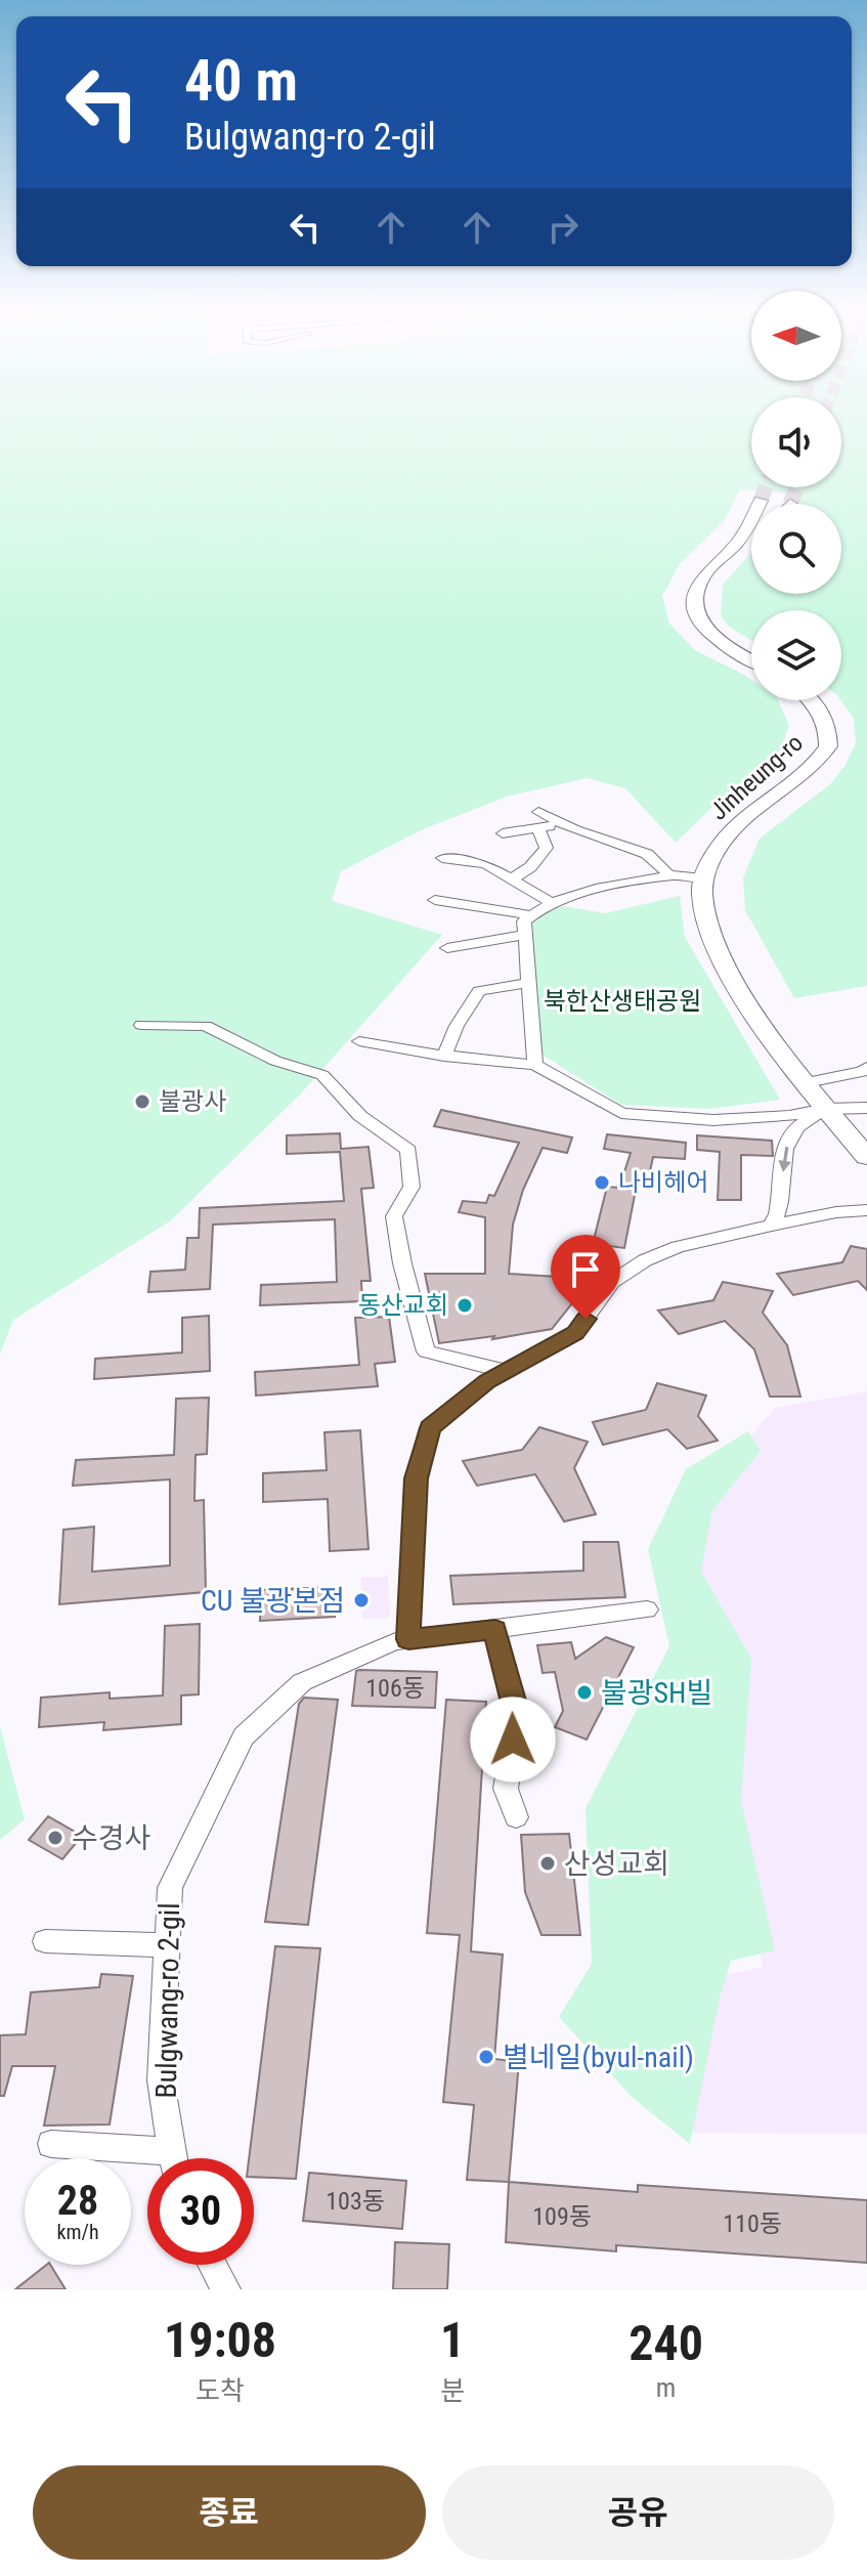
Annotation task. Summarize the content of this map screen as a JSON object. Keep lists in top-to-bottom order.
{
  "streets": {
    "main road": ["Jinheung-ro"],
    "street": ["Bulgwang-ro 2-gil"]
  },
  "parks": ["북한산생태공원"],
  "places": [
    "불광사",
    "나비헤어",
    "동산교회",
    "CU 불광본점",
    "불광SH빌",
    "수경사",
    "산성교회",
    "별네일(byul-nail)"
  ],
  "house_numbers": [
    "106동",
    "103동",
    "109동",
    "110동"
  ],
  "north": "left",
  "page": {
    "turn": ["40 m", "Bulgwang-ro 2-gil"],
    "speed": "28 km/h",
    "limit": "30",
    "eta": [
      "19:08",
      "도착",
      "1",
      "분",
      "240",
      "m"
    ],
    "buttons": ["종료", "공유"]
  }
}
